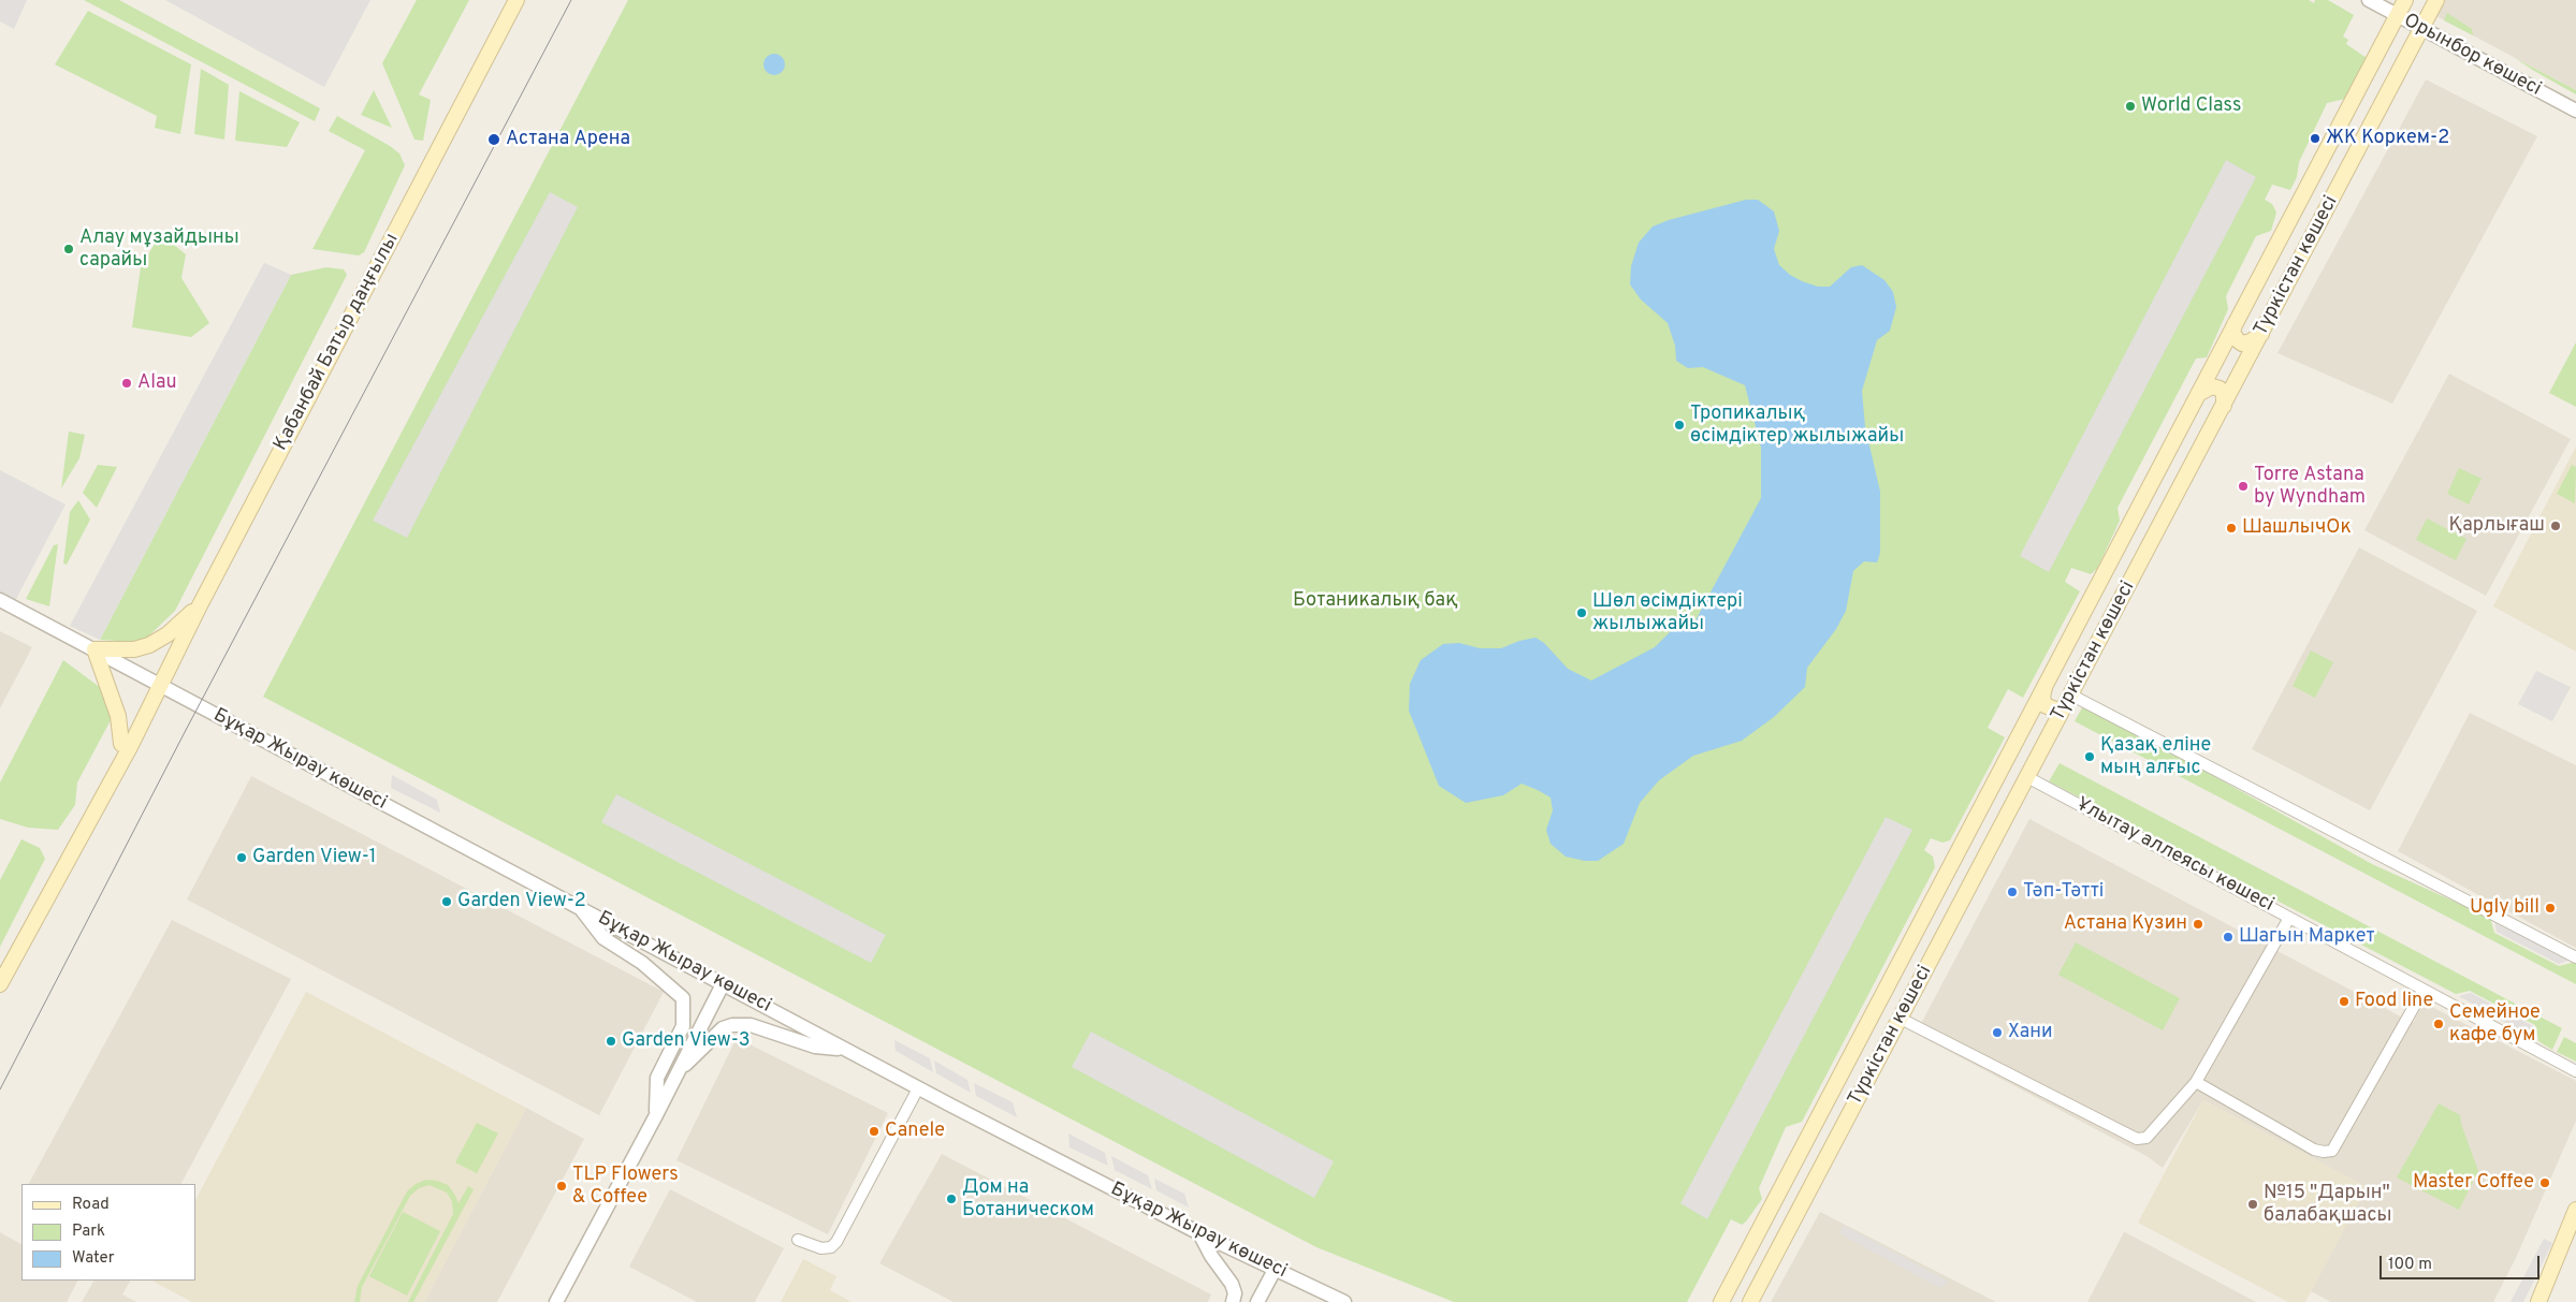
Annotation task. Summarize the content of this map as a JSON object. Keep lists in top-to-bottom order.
{
  "streets": {
    "main road": ["Түркістан көшесі", "Қабанбай Батыр даңғылы"],
    "street": ["Орынбор көшесі", "Бұқар Жырау көшесі", "Ұлытау аллеясы көшесі"]
  },
  "crossings": [
    ["Орынбор көшесі", "Түркістан көшесі"],
    ["Түркістан көшесі", "Ұлытау аллеясы көшесі"],
    ["Қабанбай Батыр даңғылы", "Бұқар Жырау көшесі"]
  ],
  "parks": ["Ботаникалық бақ"],
  "places": [
    "World Class",
    "ЖК Коркем-2",
    "Астана Арена",
    "Алау мұзайдыны сарайы",
    "Alau",
    "Тропикалық өсімдіктер жылыжайы",
    "Torre Astana by Wyndham",
    "Қарлығаш",
    "ШашлычОк",
    "Шөл өсімдіктері жылыжайы",
    "Қазақ еліне мың алғыс",
    "Garden View-1",
    "Тәп-Тәтті",
    "Garden View-2",
    "Ugly bill",
    "Астана Кузин",
    "Шагын Маркет",
    "Food line",
    "Семейное кафе бум",
    "Хани",
    "Garden View-3",
    "Canele",
    "Master Coffee",
    "TLP Flowers & Coffee",
    "Дом на Ботаническом",
    "№15 \"Дарын\" балабақшасы"
  ],
  "legend": ["Road", "Park", "Water"],
  "scale_bar": "100 m"
}
